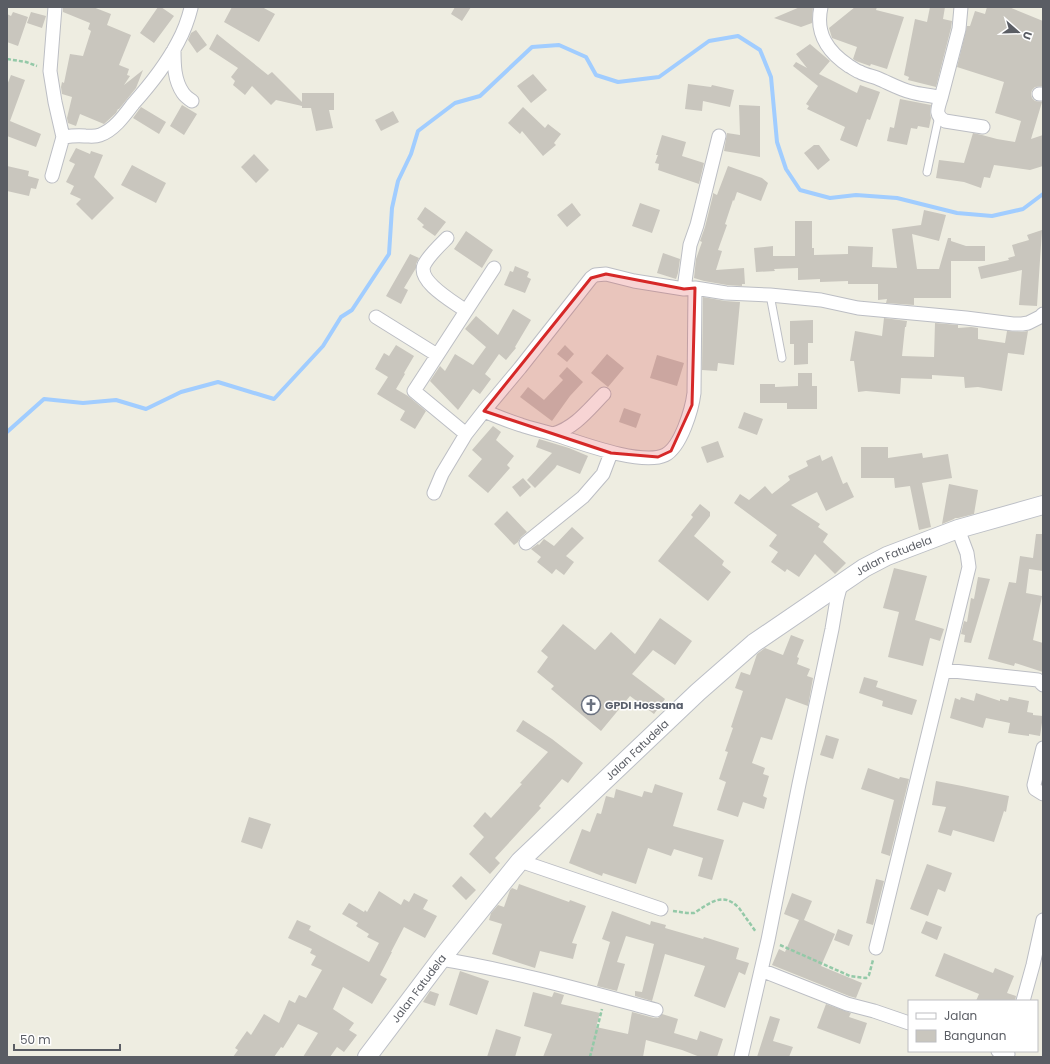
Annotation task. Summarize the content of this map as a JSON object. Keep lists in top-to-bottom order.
{
  "streets": {
    "street": ["Jalan Fatudela"]
  },
  "places": {
    "church": ["GPDI Hossana"]
  },
  "legend": ["Jalan", "Bangunan"],
  "scale_bar": "50 m",
  "north": "right"
}
